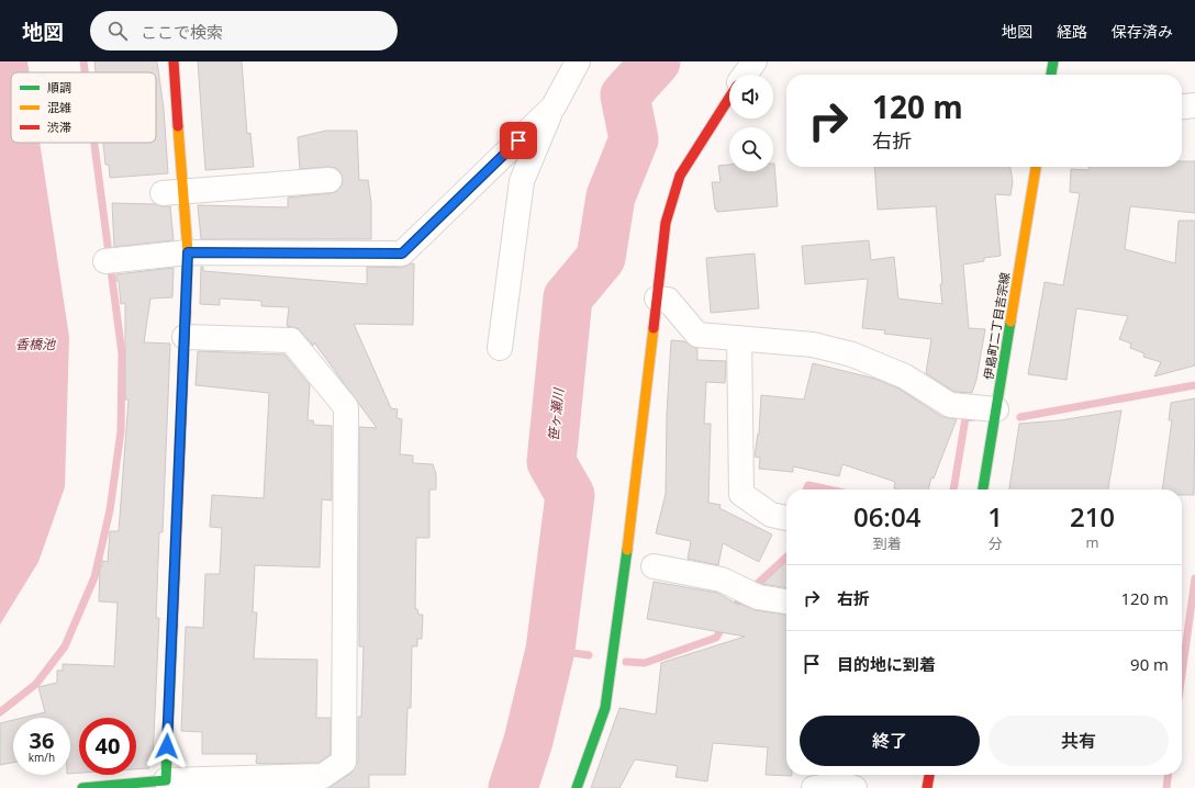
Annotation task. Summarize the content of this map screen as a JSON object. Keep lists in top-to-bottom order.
{
  "streets": {
    "street": ["伊島町二丁目吉宗線"]
  },
  "water": ["香橋池", "笹ヶ瀬川"],
  "legend": ["順調", "混雑", "渋滞"],
  "page": {
    "header": "地図",
    "search": "ここで検索",
    "nav": ["地図", "経路", "保存済み"],
    "turn": ["120 m", "右折"],
    "eta": [
      "06:04",
      "到着",
      "1",
      "分",
      "210",
      "m"
    ],
    "list": [
      {
        "name": "右折",
        "value": "120 m"
      },
      {
        "name": "目的地に到着",
        "value": "90 m"
      }
    ],
    "buttons": ["終了", "共有"],
    "speed": "36 km/h",
    "limit": "40"
  }
}
